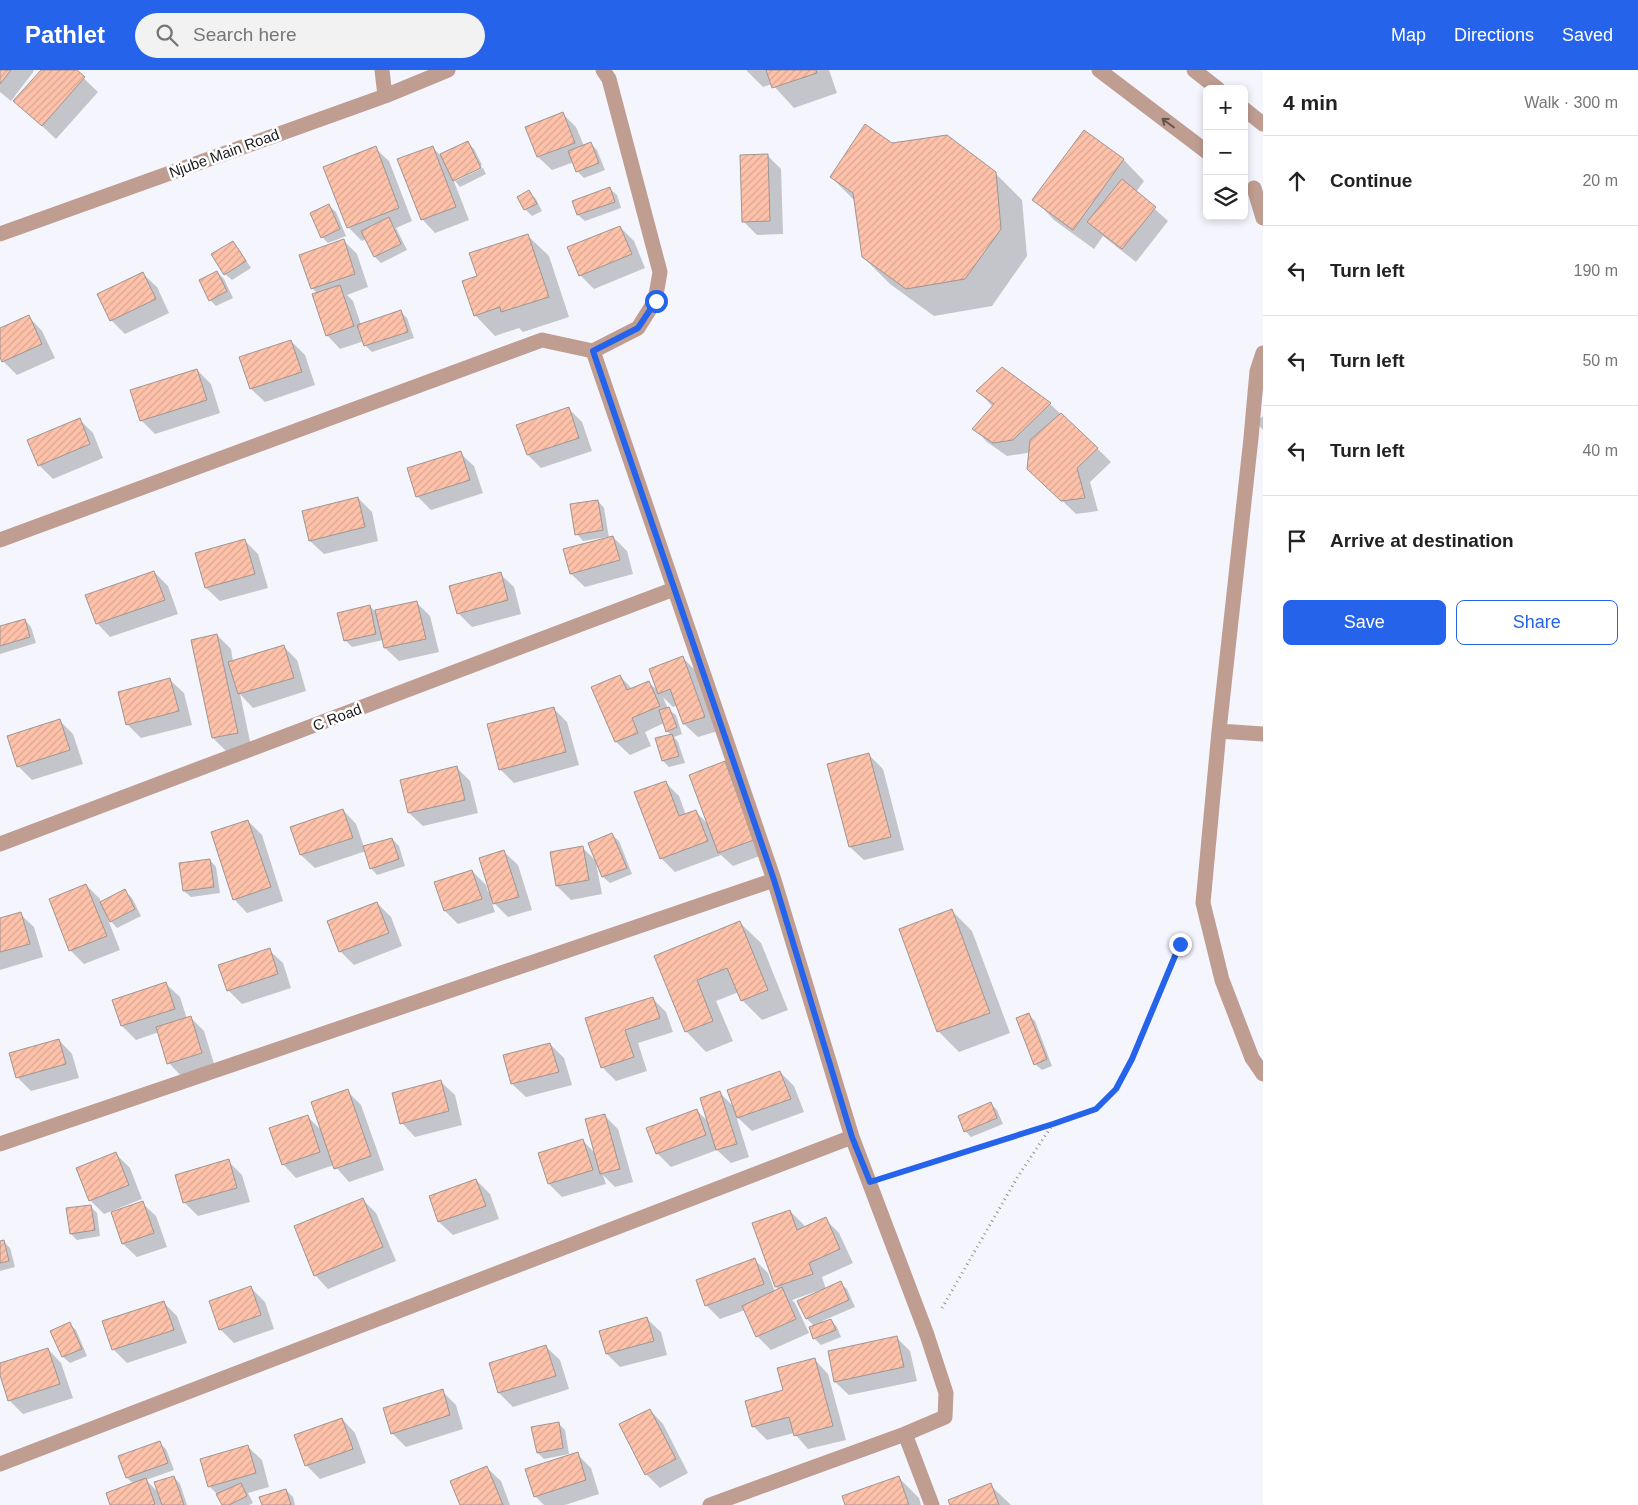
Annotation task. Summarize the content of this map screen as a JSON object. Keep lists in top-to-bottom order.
{
  "streets": {
    "street": ["Njube Main Road", "C Road"]
  },
  "page": {
    "header": "Pathlet",
    "search": "Search here",
    "nav": ["Map", "Directions", "Saved"],
    "heading": ["4 min", "Walk · 300 m"],
    "map_buttons": ["+", "−"],
    "list": [
      ["Continue", "20 m"],
      ["Turn left", "190 m"],
      ["Turn left", "50 m"],
      ["Turn left", "40 m"],
      "Arrive at destination"
    ],
    "buttons": ["Save", "Share"]
  }
}
